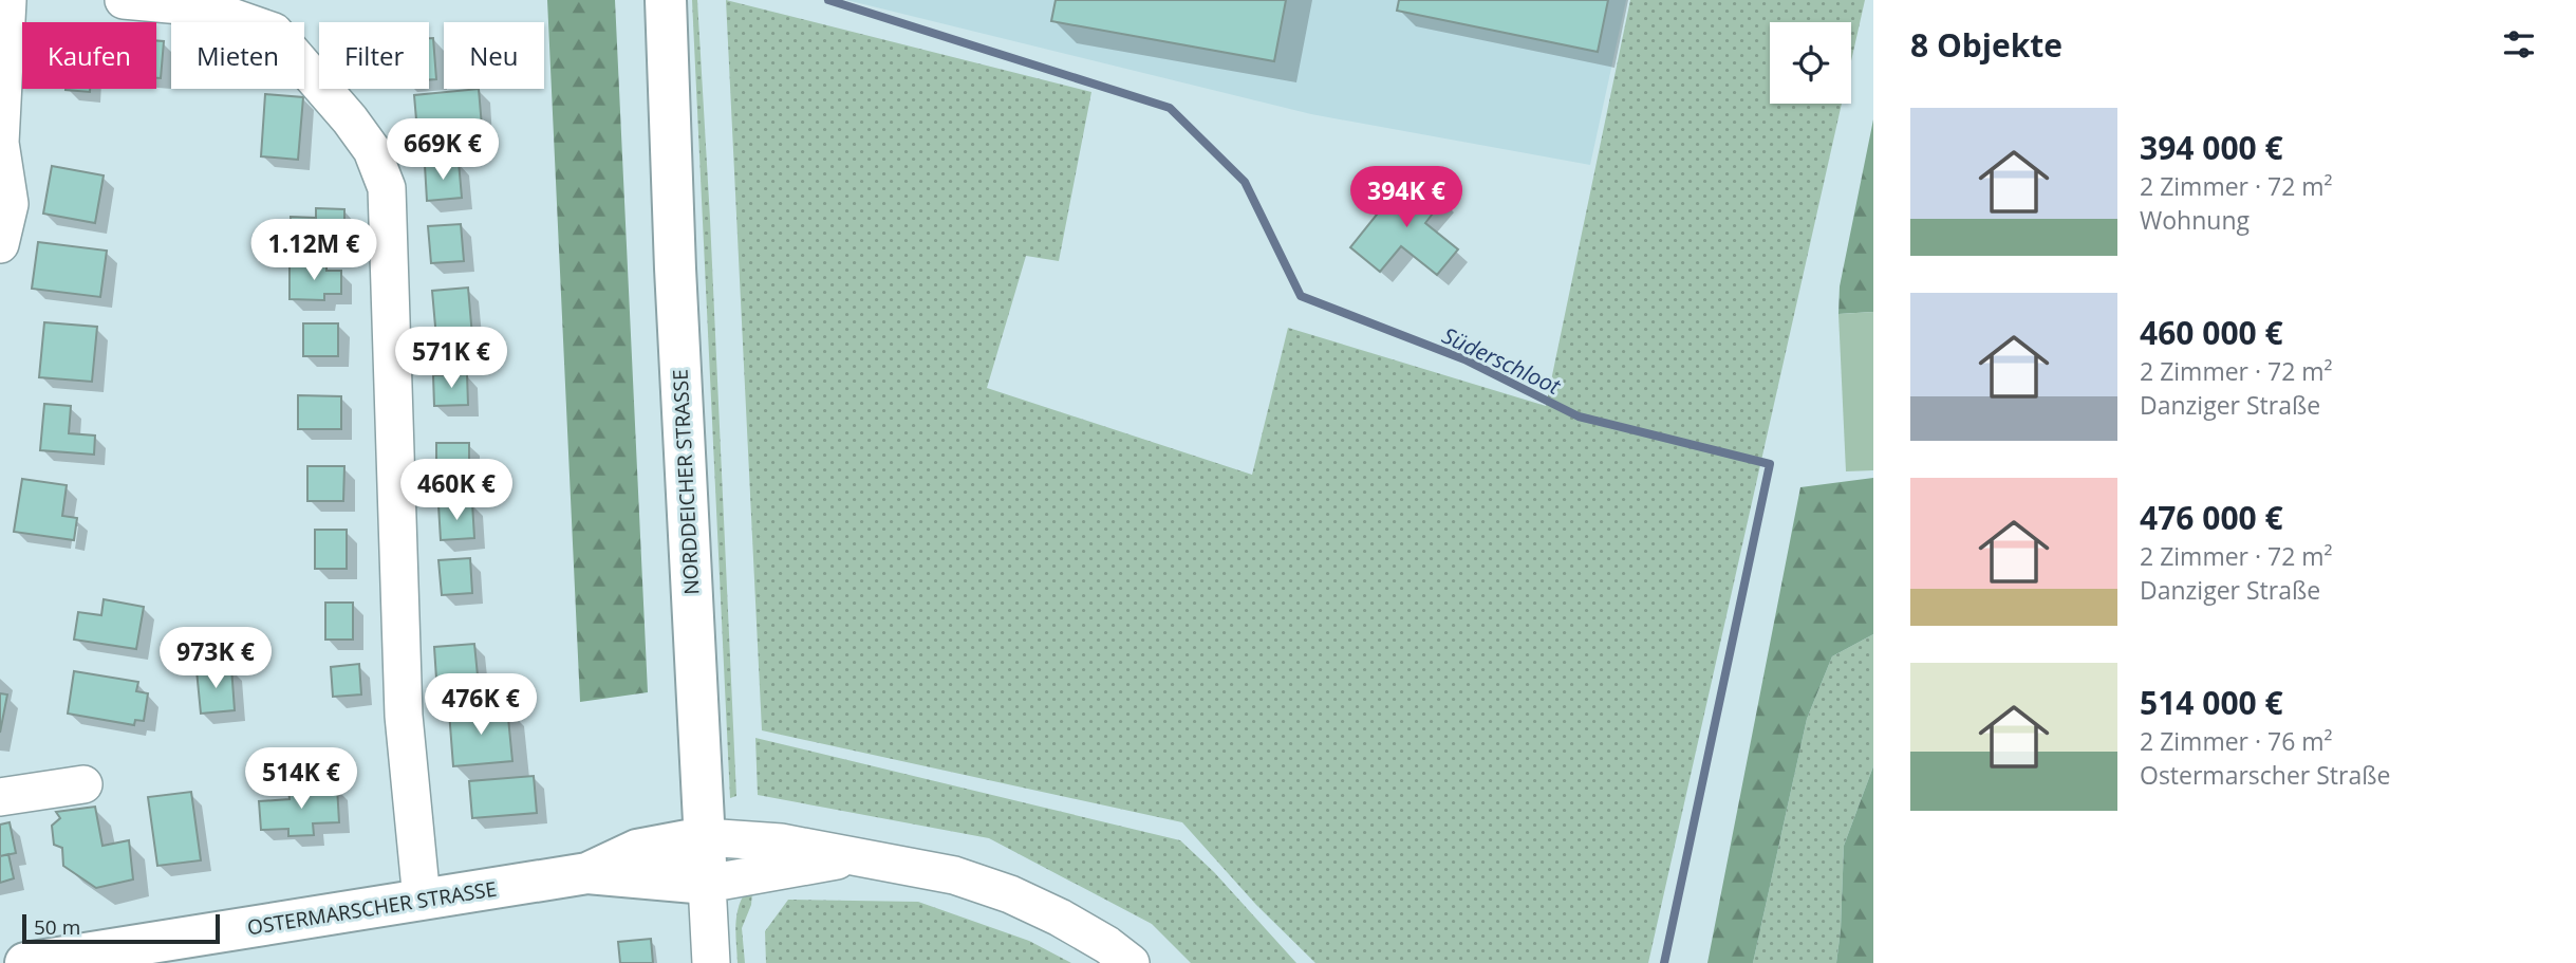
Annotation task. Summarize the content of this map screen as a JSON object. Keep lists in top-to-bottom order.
{
  "streets": {
    "main road": ["NORDDEICHER STRASSE", "OSTERMARSCHER STRASSE"]
  },
  "crossings": [
    ["NORDDEICHER STRASSE", "OSTERMARSCHER STRASSE"]
  ],
  "water": ["Süderschloot"],
  "scale_bar": "50 m",
  "page": {
    "heading": "8 Objekte",
    "chip": [
      "Kaufen",
      "Mieten",
      "Filter",
      "Neu"
    ],
    "list": [
      {
        "name": "394 000 €",
        "note": "2 Zimmer · 72 m² · Wohnung"
      },
      {
        "name": "460 000 €",
        "note": "2 Zimmer · 72 m² · Danziger Straße"
      },
      {
        "name": "476 000 €",
        "note": "2 Zimmer · 72 m² · Danziger Straße"
      },
      {
        "name": "514 000 €",
        "note": "2 Zimmer · 76 m² · Ostermarscher Straße"
      }
    ],
    "price": [
      "669K €",
      "394K €",
      "1.12M €",
      "571K €",
      "460K €",
      "973K €",
      "476K €",
      "514K €"
    ],
    "scale": "50 m"
  }
}
